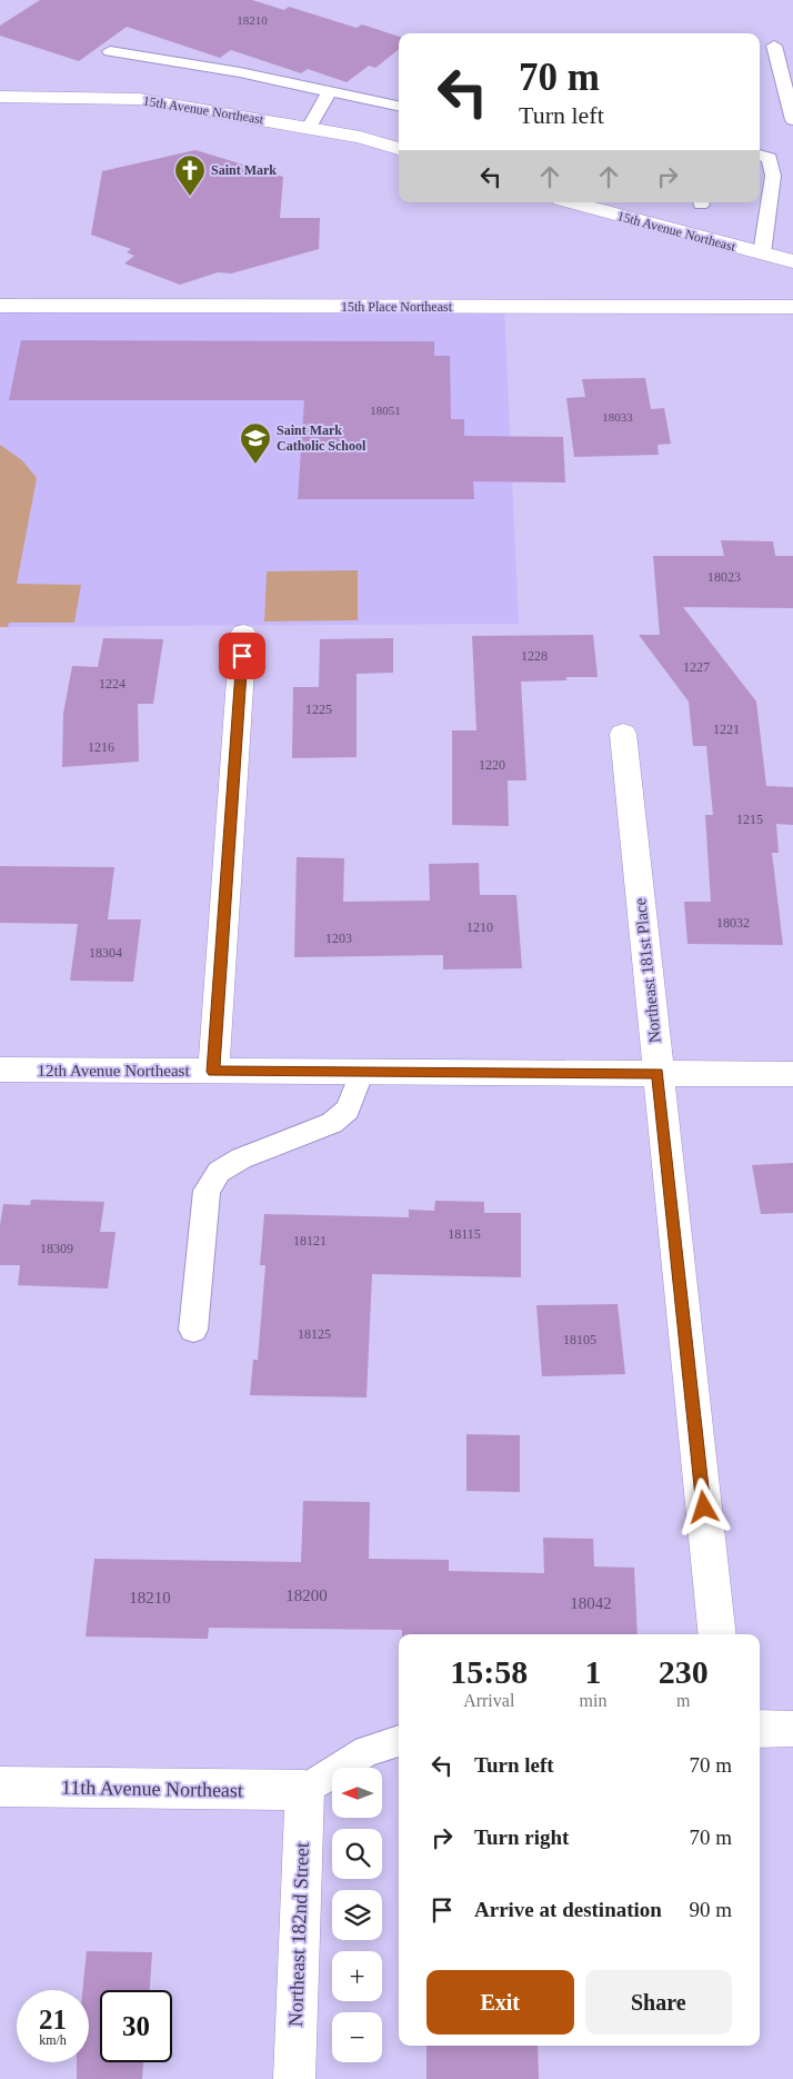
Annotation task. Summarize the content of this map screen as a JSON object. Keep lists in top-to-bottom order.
{
  "streets": {
    "street": [
      "15th Avenue Northeast",
      "15th Place Northeast",
      "Northeast 181st Place",
      "12th Avenue Northeast",
      "11th Avenue Northeast",
      "Northeast 182nd Street"
    ]
  },
  "crossings": [
    ["Northeast 181st Place", "12th Avenue Northeast"],
    ["11th Avenue Northeast", "Northeast 182nd Street"]
  ],
  "places": {
    "church": ["Saint Mark"],
    "school or university": ["Saint Mark Catholic School"]
  },
  "house_numbers": [
    "18210",
    "18051",
    "18033",
    "18023",
    "1228",
    "1227",
    "1224",
    "1225",
    "1221",
    "1216",
    "1220",
    "1215",
    "18032",
    "1210",
    "1203",
    "18304",
    "18115",
    "18121",
    "18309",
    "18125",
    "18105",
    "18200",
    "18210",
    "18042"
  ],
  "north": "left",
  "page": {
    "turn": ["70 m", "Turn left"],
    "eta": [
      "15:58",
      "Arrival",
      "1",
      "min",
      "230",
      "m"
    ],
    "list": [
      {
        "name": "Turn left",
        "value": "70 m"
      },
      {
        "name": "Turn right",
        "value": "70 m"
      },
      {
        "name": "Arrive at destination",
        "value": "90 m"
      }
    ],
    "map_buttons": ["+", "−"],
    "buttons": ["Exit", "Share"],
    "speed": "21 km/h",
    "limit": "30"
  }
}
